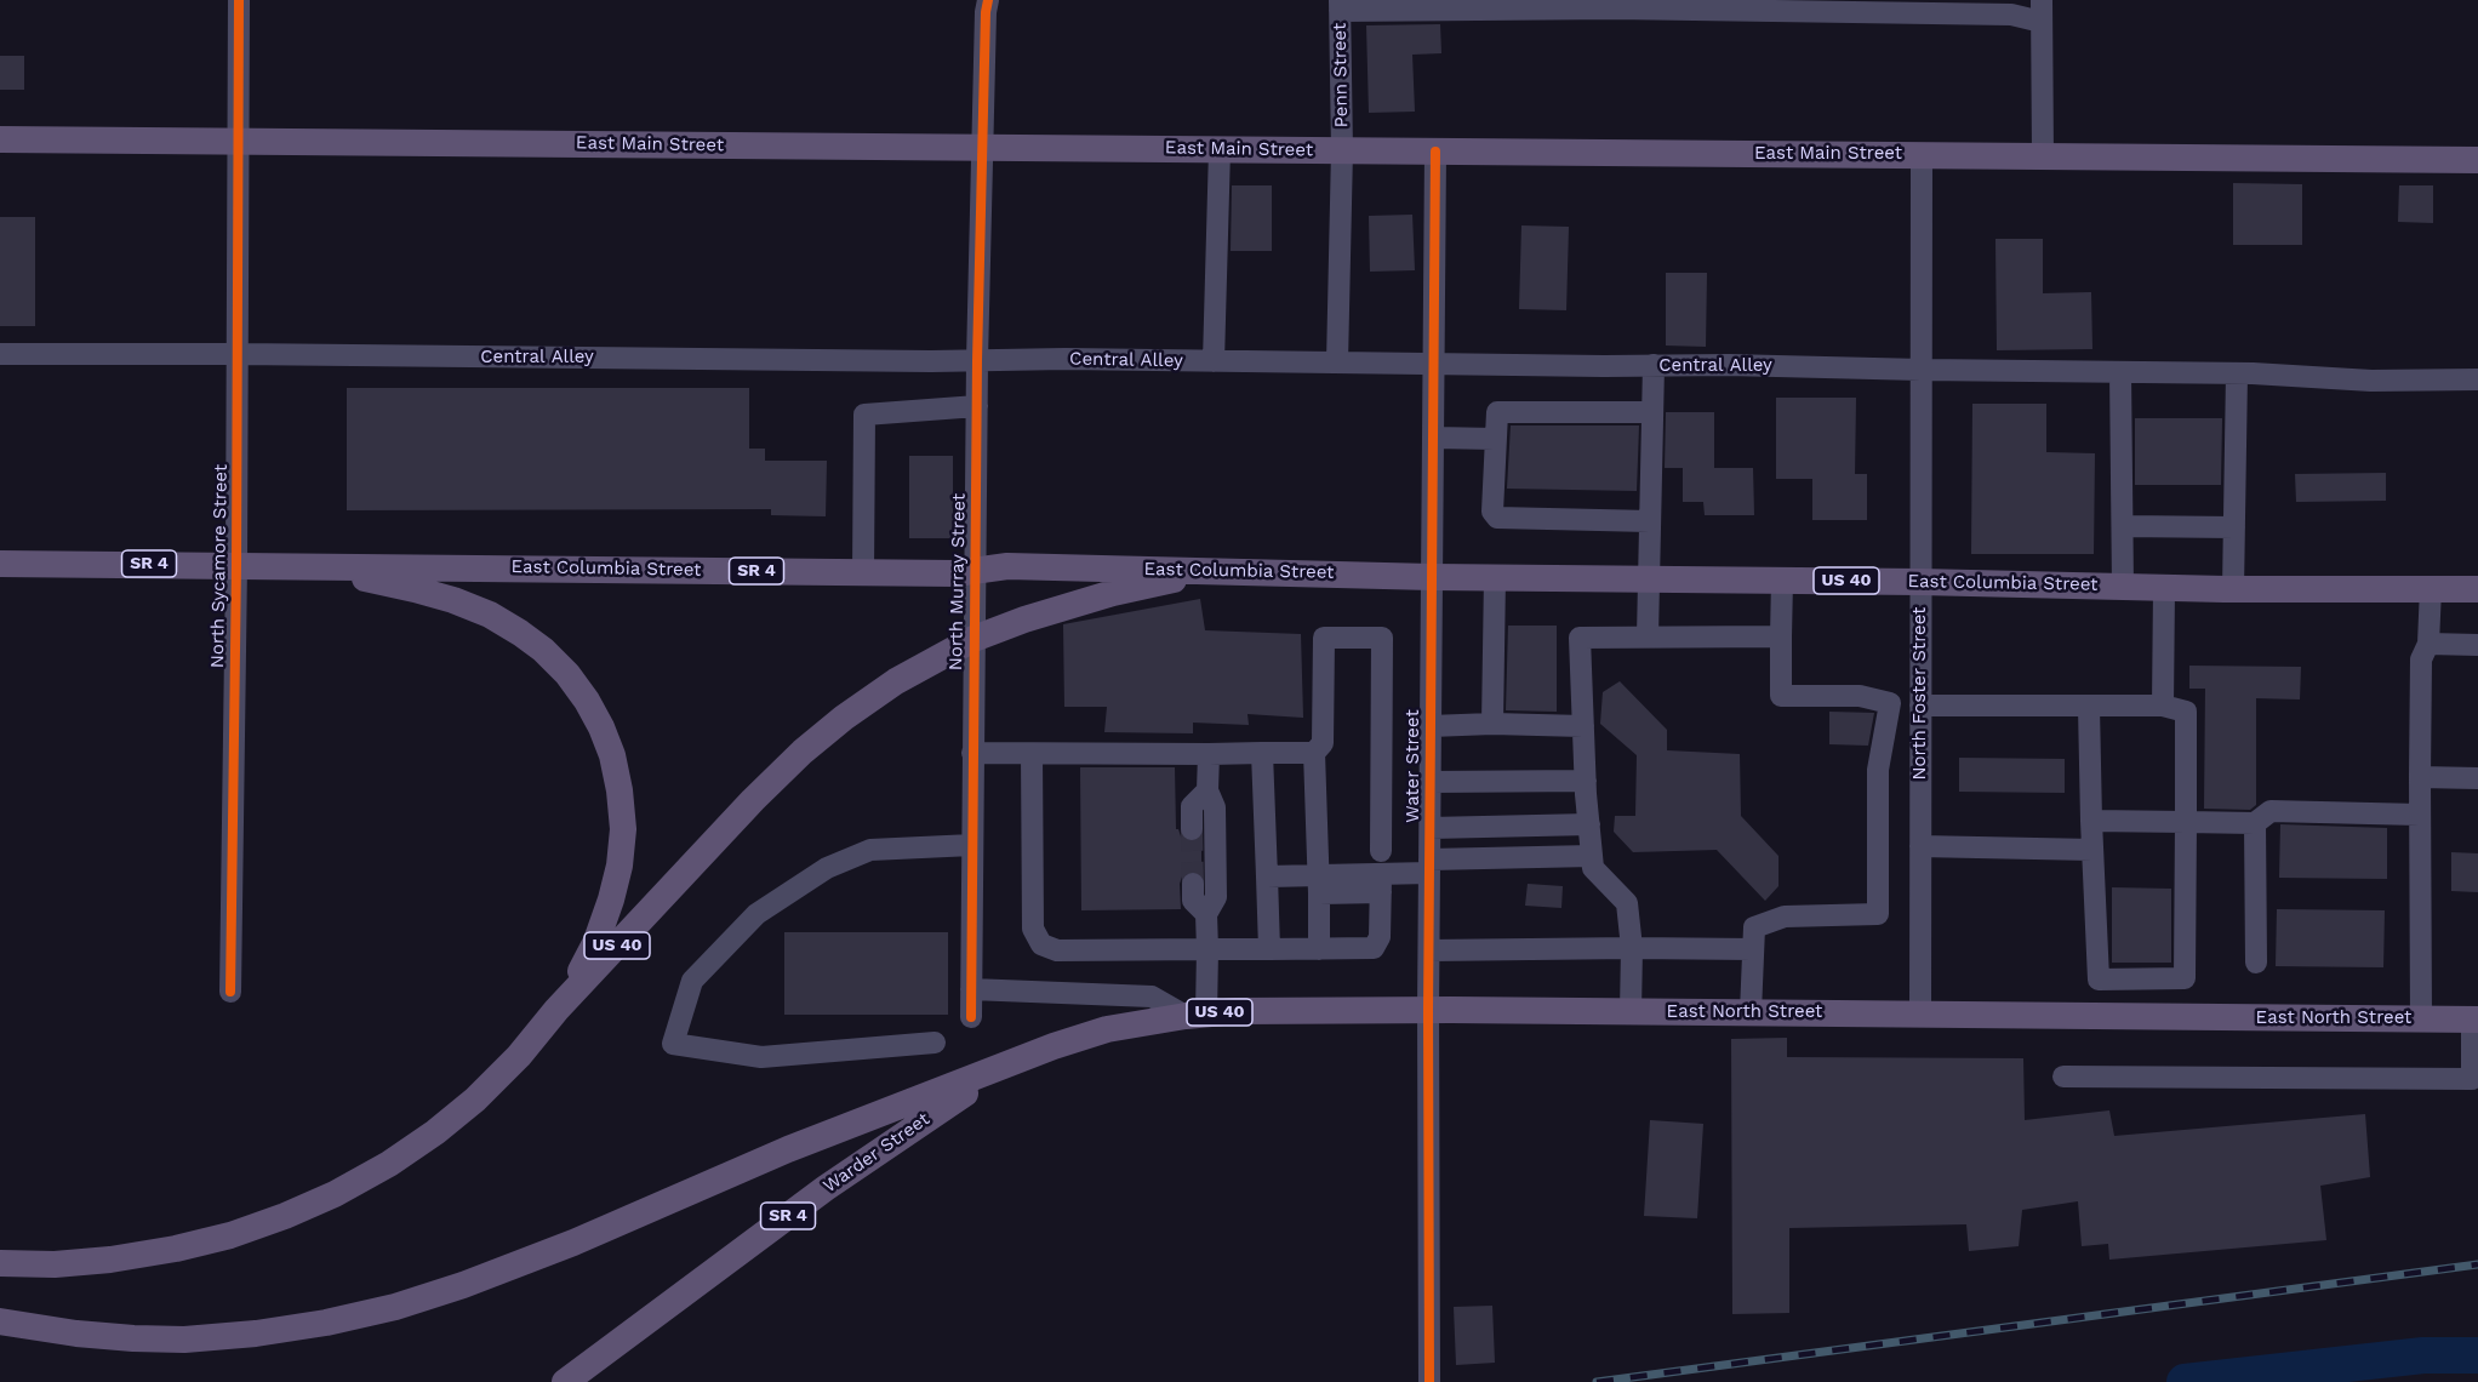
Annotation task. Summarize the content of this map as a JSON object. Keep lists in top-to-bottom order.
{
  "streets": {
    "main road": [
      "East Main Street",
      "SR 4",
      "East Columbia Street",
      "US 40",
      "East North Street",
      "Warder Street"
    ],
    "street": [
      "Penn Street",
      "Central Alley",
      "North Sycamore Street",
      "North Murray Street",
      "North Foster Street",
      "Water Street"
    ]
  },
  "crossings": [
    ["Penn Street", "East Main Street"],
    ["Penn Street", "Central Alley"],
    ["East Main Street", "North Sycamore Street"],
    ["East Main Street", "North Murray Street"],
    ["East Main Street", "North Foster Street"],
    ["East Main Street", "Water Street"],
    ["Central Alley", "North Sycamore Street"],
    ["Central Alley", "North Murray Street"],
    ["Central Alley", "North Foster Street"],
    ["Central Alley", "Water Street"],
    ["North Sycamore Street", "East Columbia Street"],
    ["East Columbia Street", "US 40"],
    ["East Columbia Street", "North Murray Street"],
    ["East Columbia Street", "North Foster Street"],
    ["East Columbia Street", "Water Street"],
    ["US 40", "North Murray Street"],
    ["US 40", "East North Street"],
    ["US 40", "Warder Street"],
    ["North Foster Street", "East North Street"],
    ["Water Street", "East North Street"],
    ["East North Street", "Warder Street"]
  ]
}
